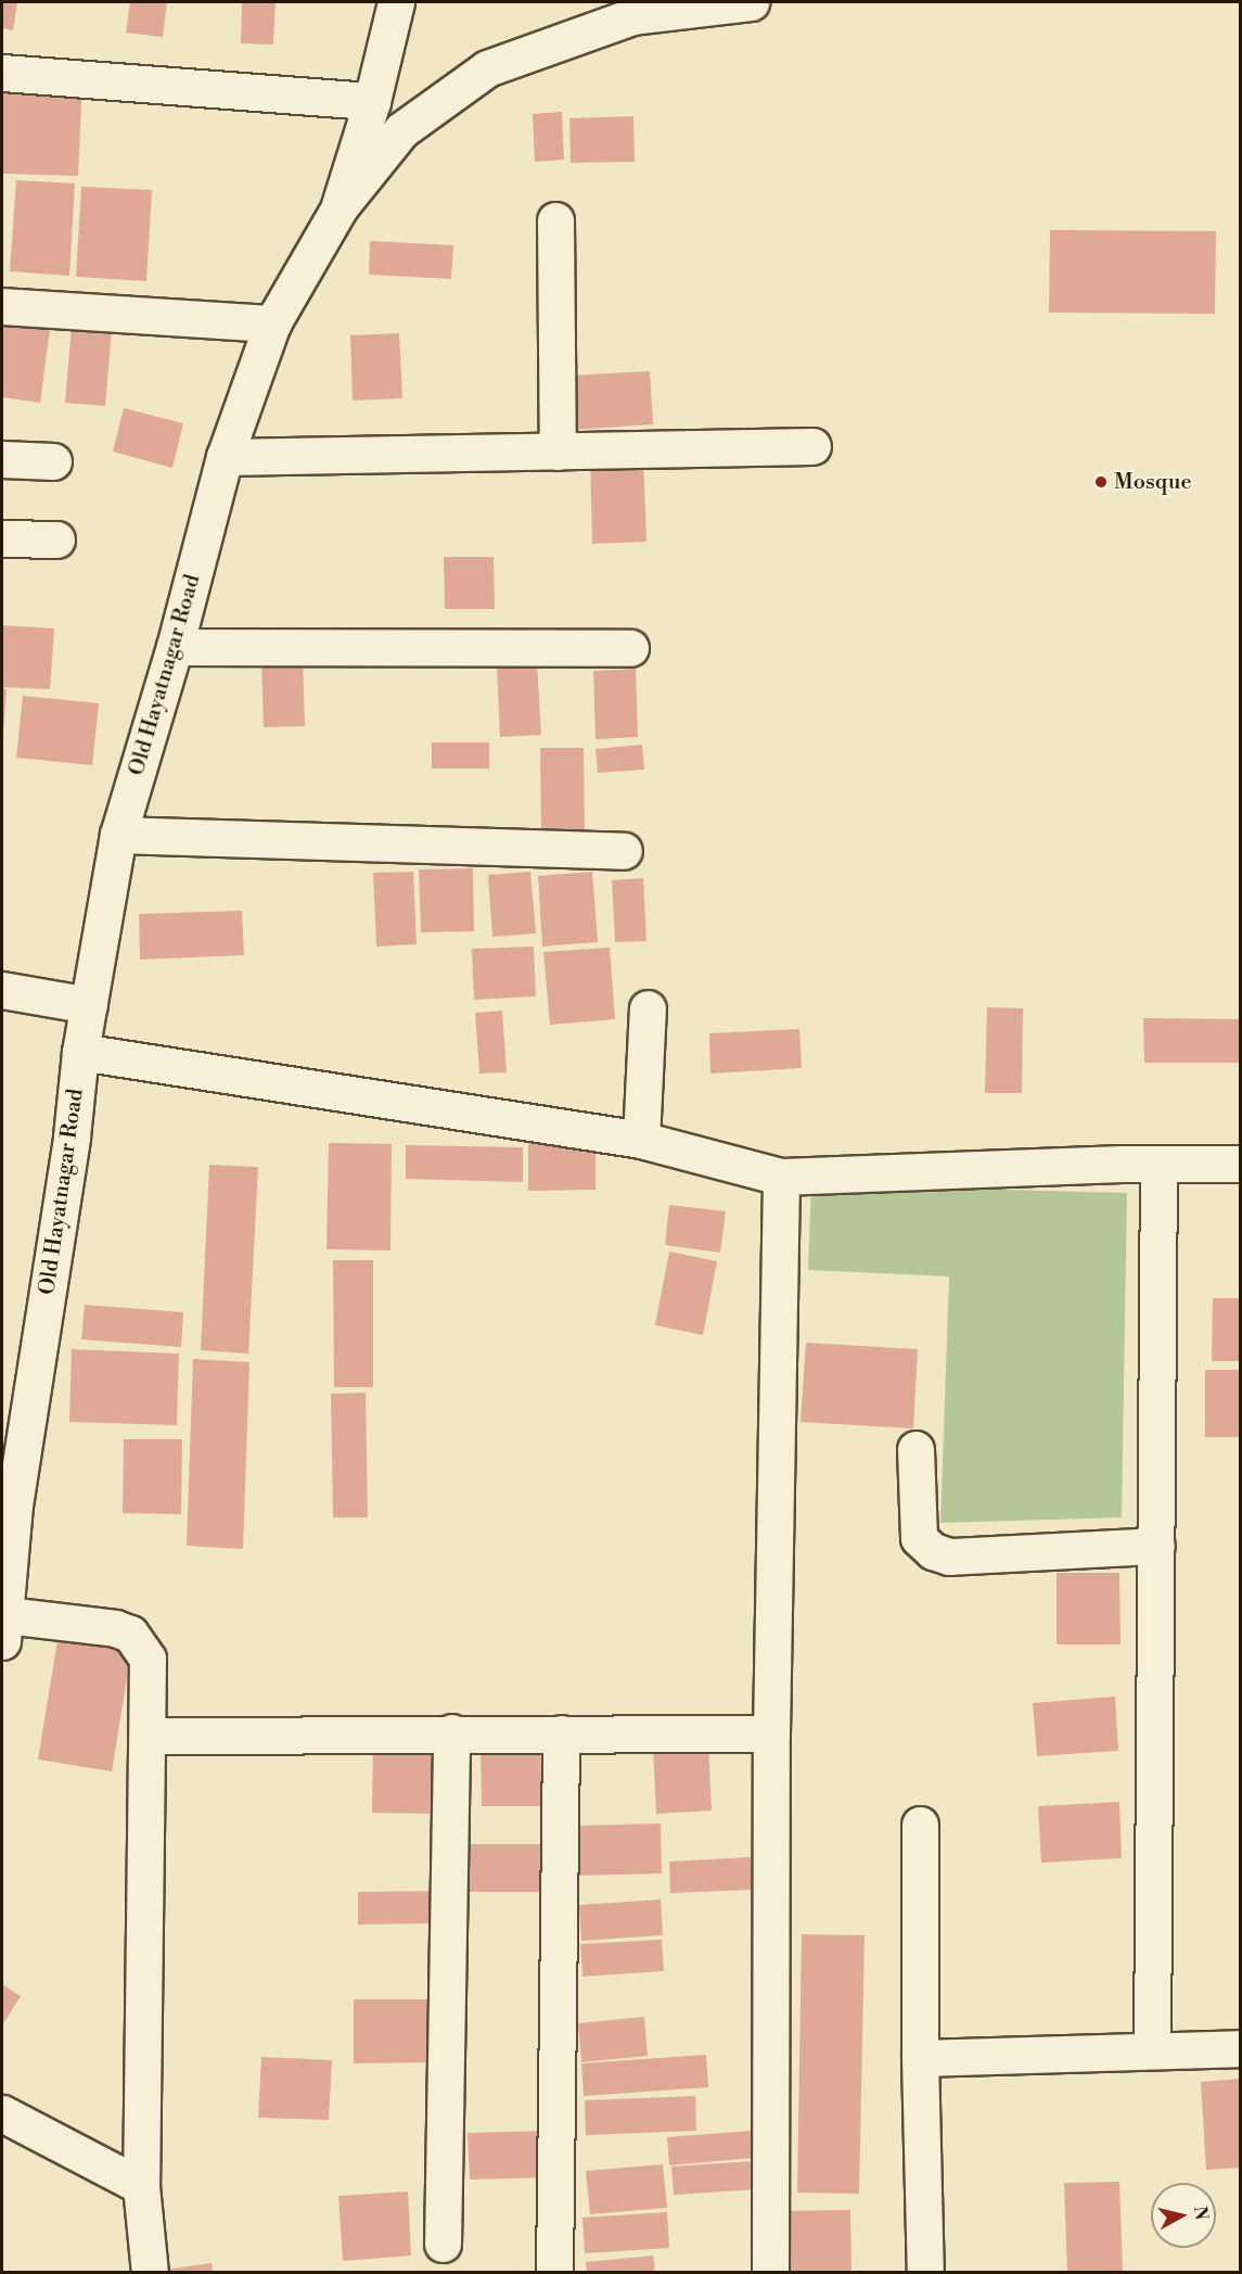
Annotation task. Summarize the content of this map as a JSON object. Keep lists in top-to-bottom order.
{
  "streets": {
    "street": ["Old Hayatnagar Road"]
  },
  "places": ["Mosque"],
  "north": "right"
}
